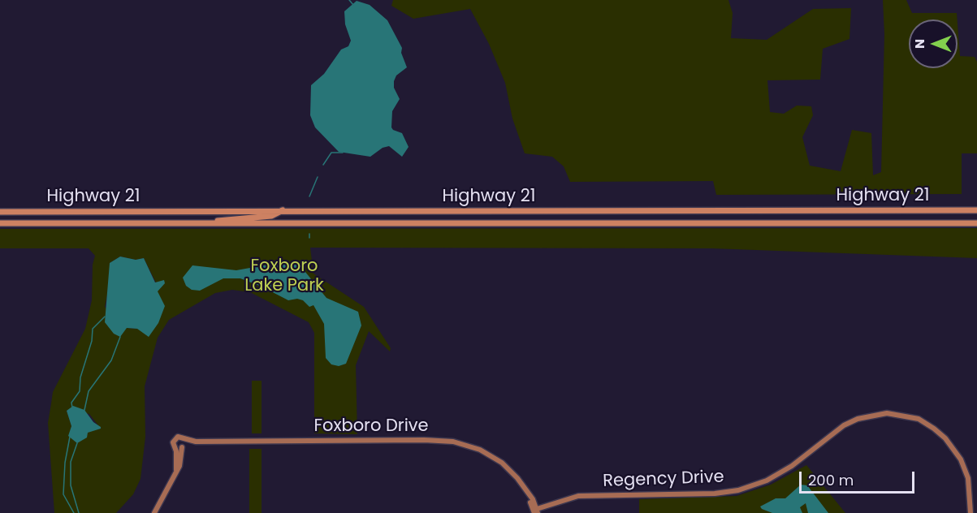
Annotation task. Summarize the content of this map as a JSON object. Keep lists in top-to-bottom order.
{
  "streets": {
    "main road": ["Highway 21"],
    "street": ["Foxboro Drive", "Regency Drive"]
  },
  "crossings": [
    ["Foxboro Drive", "Regency Drive"]
  ],
  "parks": ["Foxboro Lake Park"],
  "scale_bar": "200 m",
  "north": "left"
}
